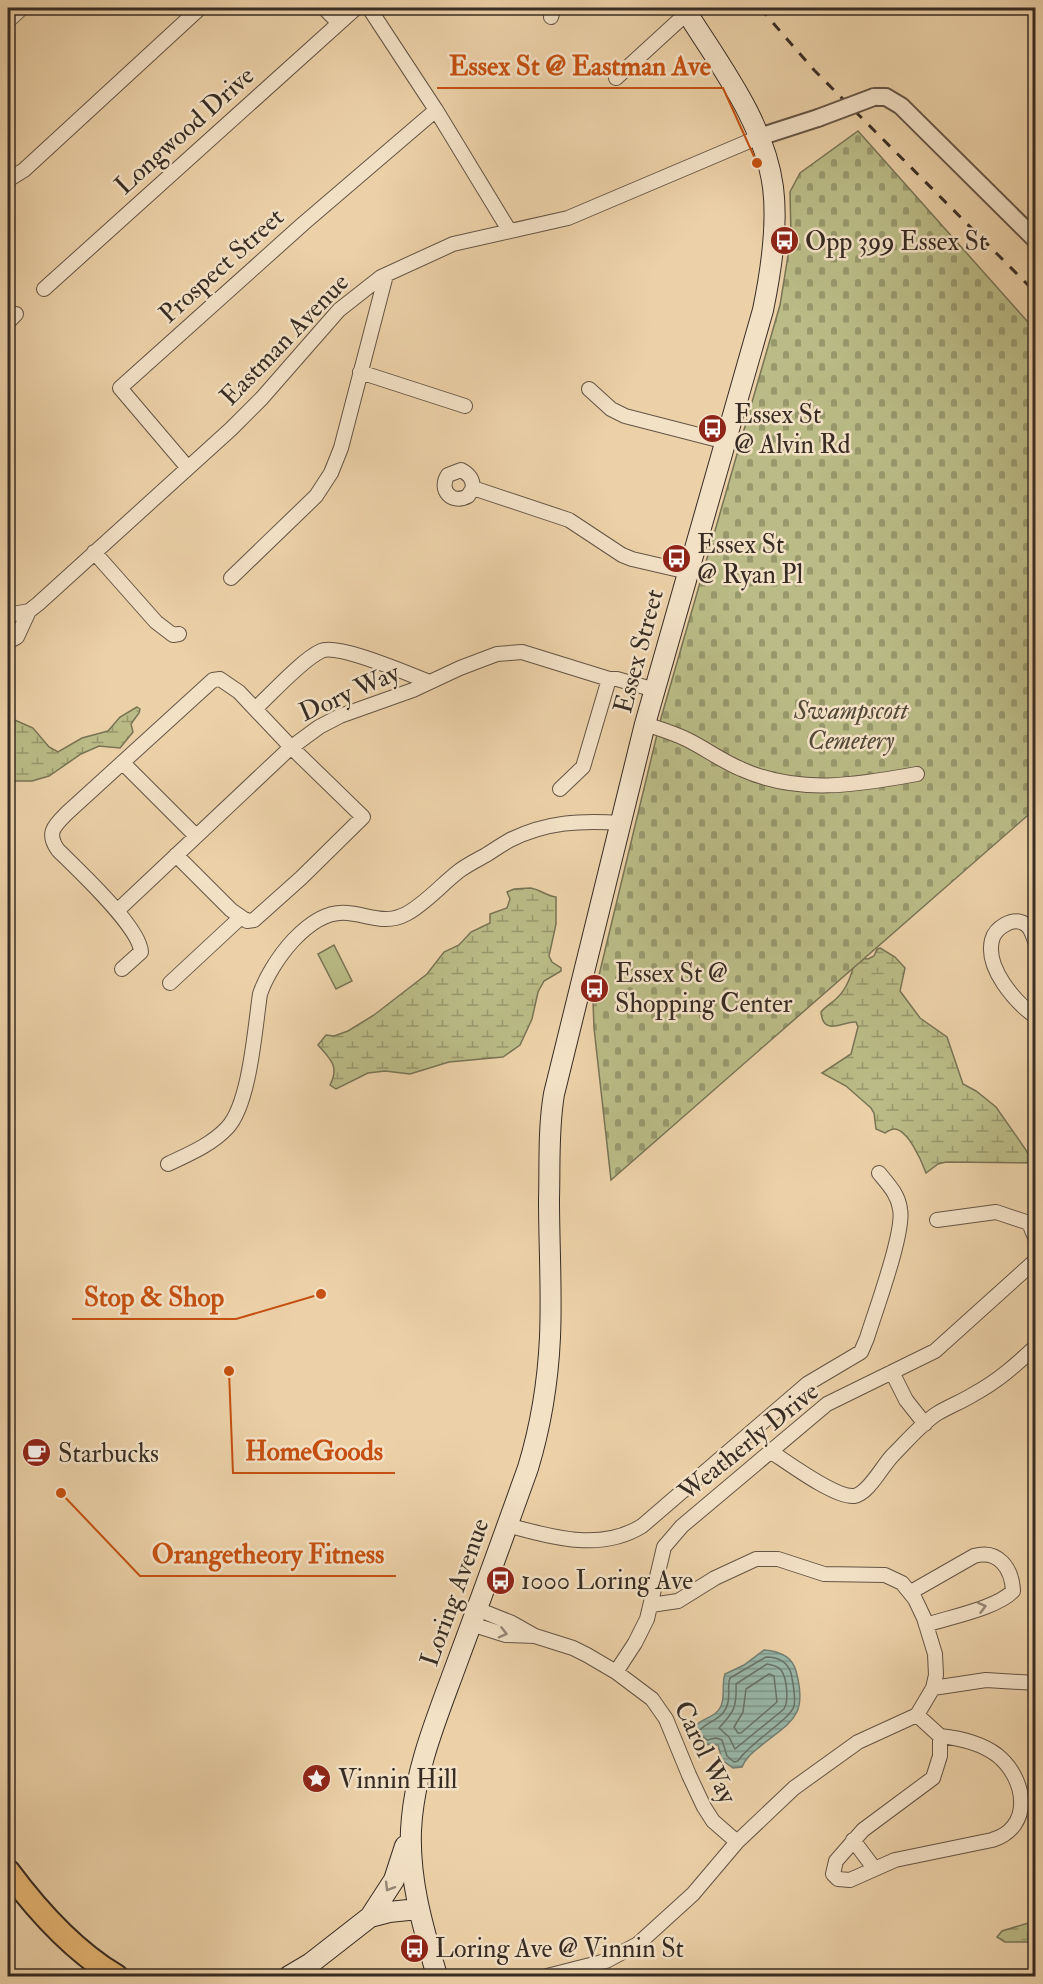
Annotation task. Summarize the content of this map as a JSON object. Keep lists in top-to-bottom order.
{
  "streets": {
    "main road": ["Essex Street", "Loring Avenue"],
    "street": [
      "Longwood Drive",
      "Prospect Street",
      "Eastman Avenue",
      "Dory Way",
      "Weatherly Drive",
      "Carol Way"
    ]
  },
  "crossings": [
    ["Prospect Street", "Eastman Avenue"],
    ["Eastman Avenue", "Essex Street"],
    ["Essex Street", "Dory Way"],
    ["Essex Street", "Loring Avenue"],
    ["Weatherly Drive", "Carol Way"],
    ["Loring Avenue", "Carol Way"]
  ],
  "one_way": ["Carol Way"],
  "parks": ["Swampscott Cemetery"],
  "places": {
    "other": [
      "Essex St @ Eastman Ave",
      "Stop & Shop",
      "HomeGoods",
      "Orangetheory Fitness"
    ],
    "bus stop": [
      "Opp 399 Essex St",
      "Essex St @ Alvin Rd",
      "Essex St @ Ryan Pl",
      "Essex St @ Shopping Center",
      "1000 Loring Ave",
      "Loring Ave @ Vinnin St"
    ],
    "cafe": ["Starbucks"],
    "place": ["Vinnin Hill"]
  }
}
